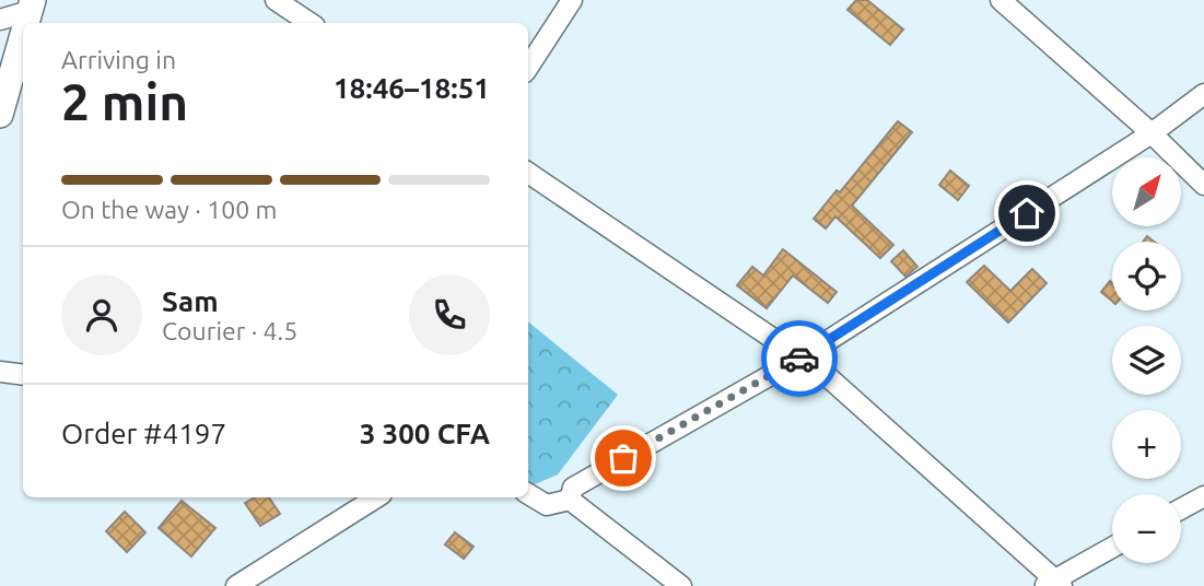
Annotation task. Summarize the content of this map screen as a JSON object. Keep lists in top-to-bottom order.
{
  "north": "top right",
  "page": {
    "heading": ["2 min", "Arriving in", "18:46–18:51"],
    "panel": [
      "Sam",
      "Courier · 4.5",
      "Order #4197",
      "3 300 CFA"
    ],
    "bar": "On the way · 100 m",
    "map_buttons": ["+", "−"]
  }
}
